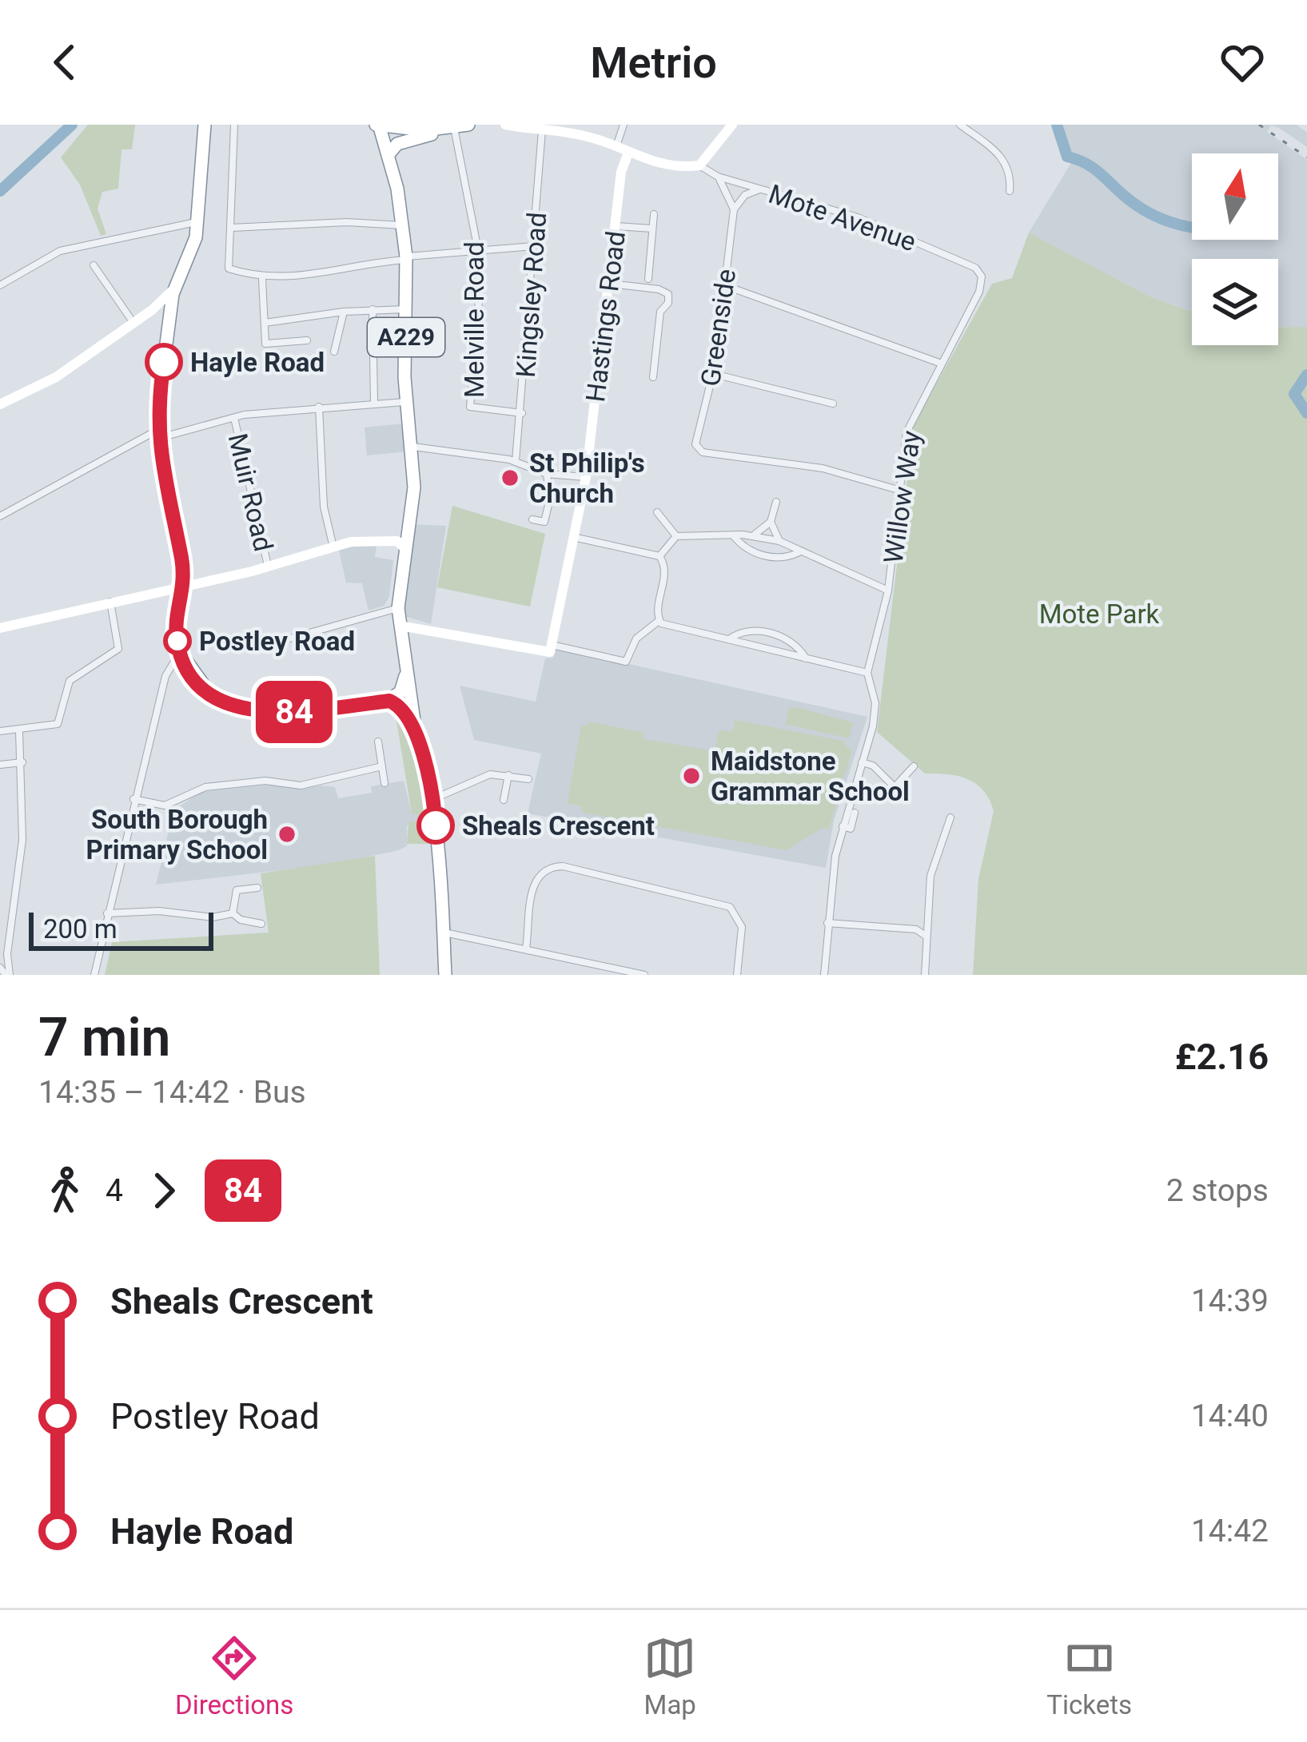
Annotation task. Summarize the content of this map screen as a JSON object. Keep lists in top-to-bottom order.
{
  "streets": {
    "highway": ["A229"],
    "street": [
      "Mote Avenue",
      "Kingsley Road",
      "Hastings Road",
      "Melville Road",
      "Greenside",
      "Muir Road",
      "Willow Way"
    ]
  },
  "crossings": [
    ["Mote Avenue", "Willow Way"],
    ["Kingsley Road", "Melville Road"],
    ["Greenside", "Willow Way"]
  ],
  "parks": ["Mote Park"],
  "places": [
    "Hayle Road",
    "St Philip's Church",
    "Postley Road",
    "Maidstone Grammar School",
    "Sheals Crescent",
    "South Borough Primary School"
  ],
  "lines": ["bus line 84"],
  "scale_bar": "200 m",
  "north": "top",
  "page": {
    "header": "Metrio",
    "on_map": "84",
    "scale": "200 m",
    "heading": ["7 min", "14:35 – 14:42 · Bus", "£2.16"],
    "legs": ["4", "84", "2 stops"],
    "list": [
      {
        "name": "Sheals Crescent",
        "value": "14:39"
      },
      {
        "name": "Postley Road",
        "value": "14:40"
      },
      {
        "name": "Hayle Road",
        "value": "14:42"
      }
    ],
    "tabs": ["Directions", "Map", "Tickets"]
  }
}
